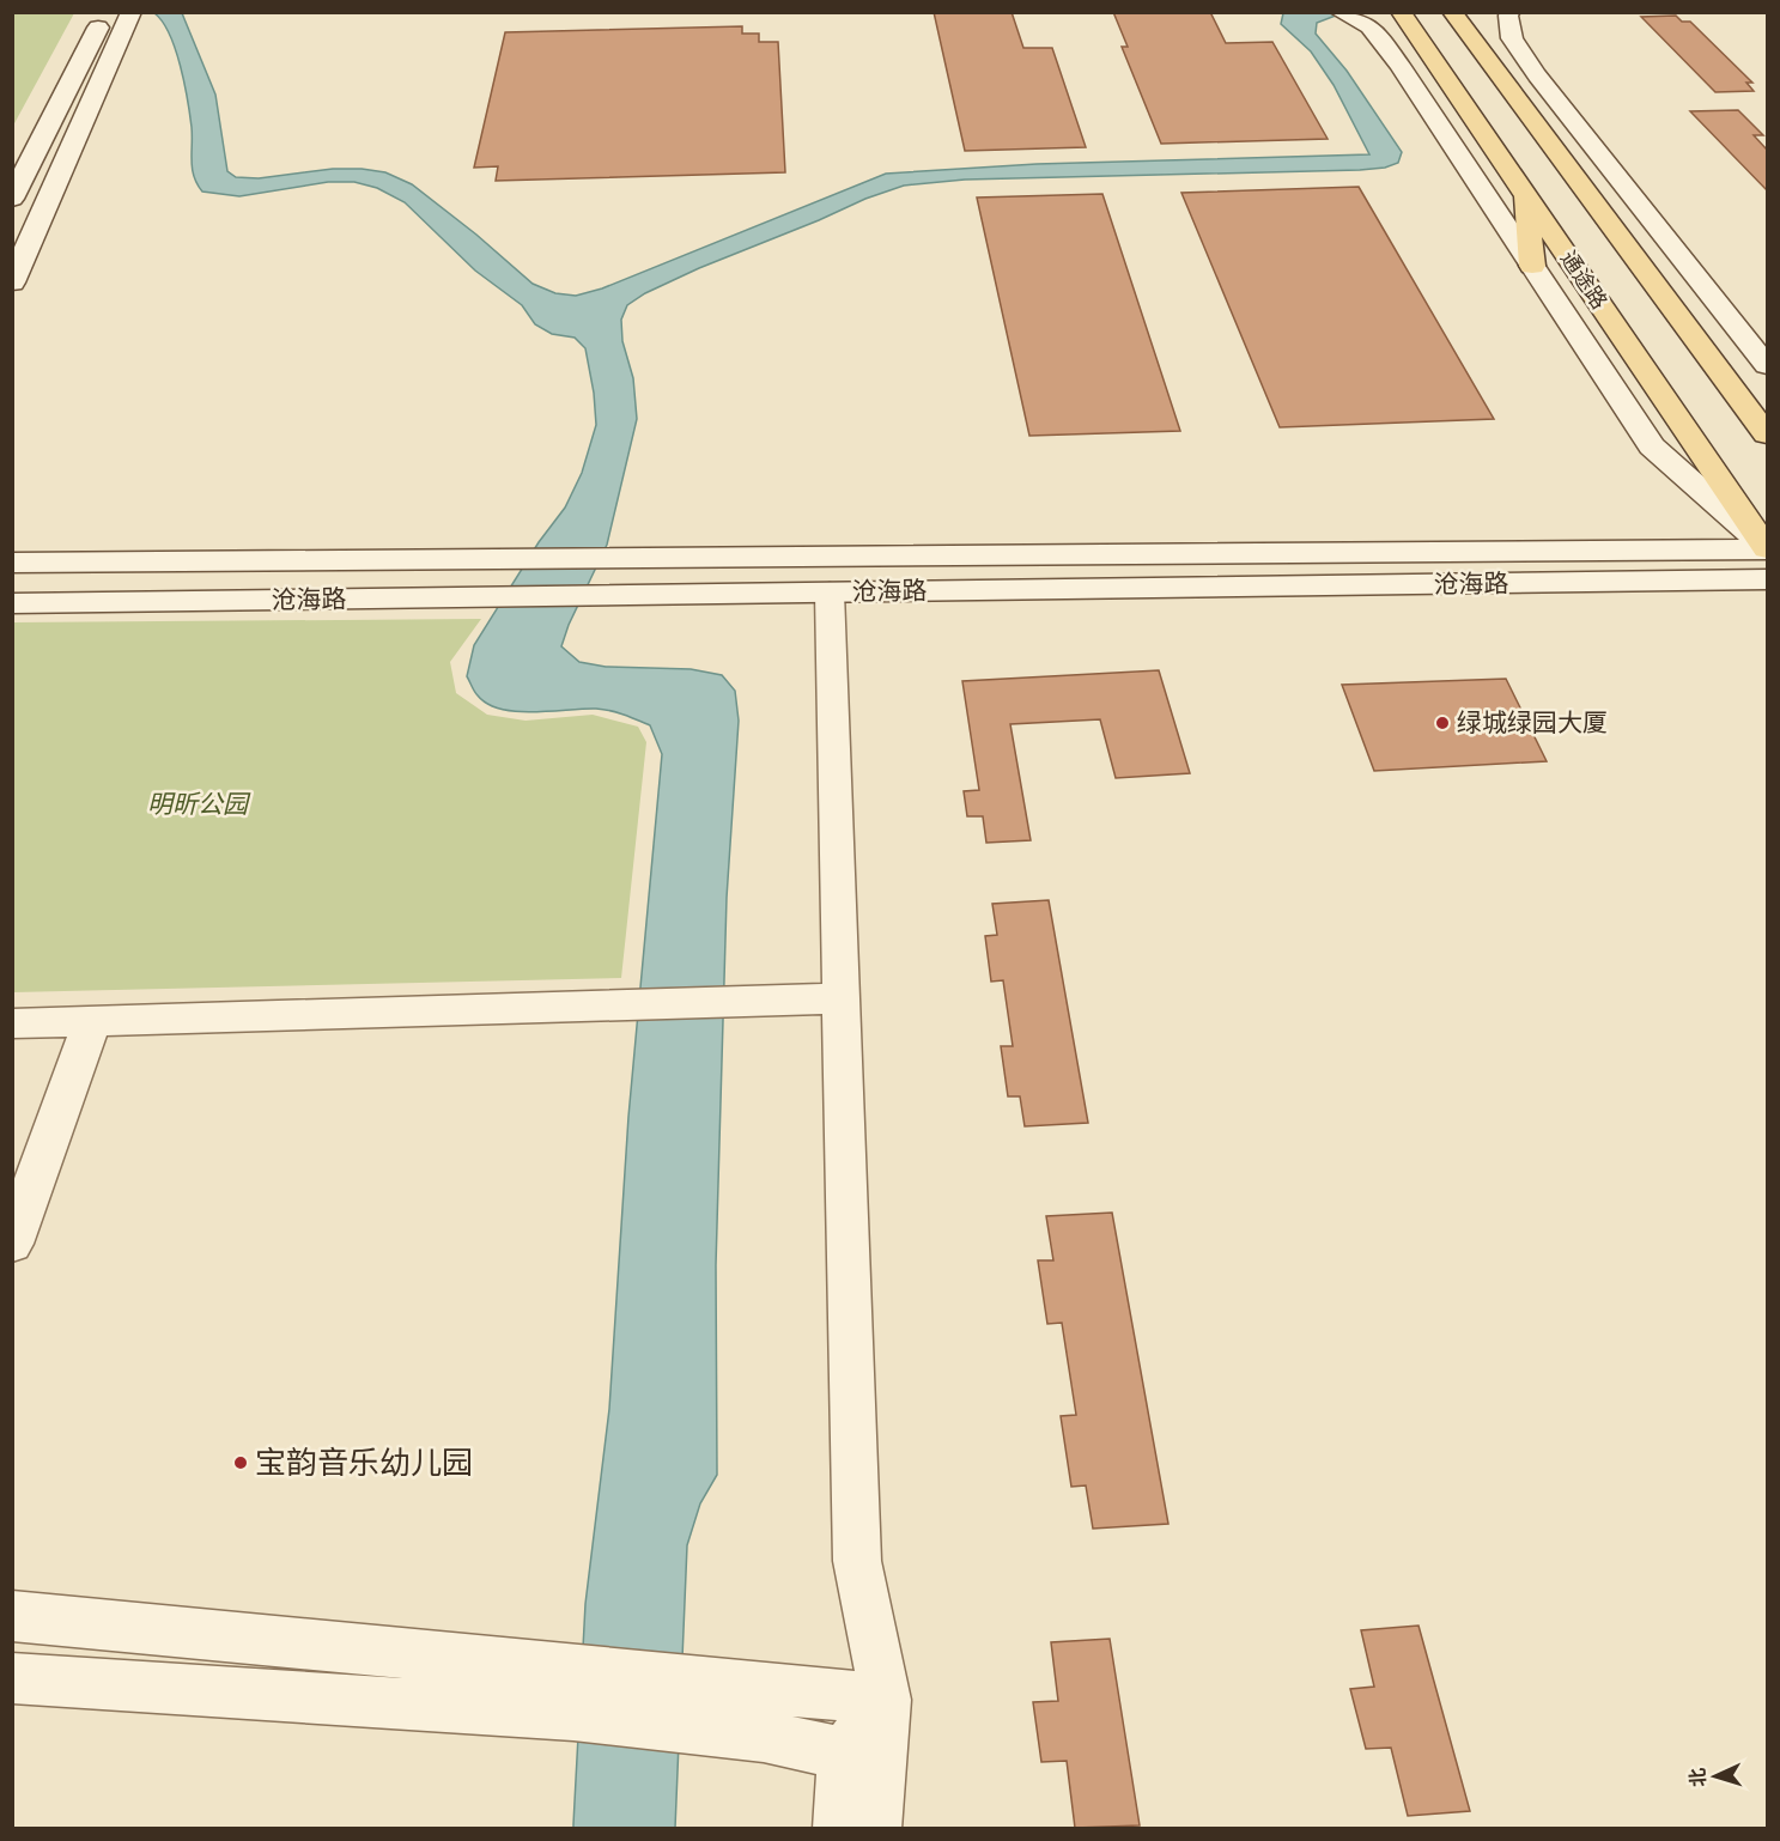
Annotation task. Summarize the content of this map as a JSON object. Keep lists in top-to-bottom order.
{
  "streets": {
    "main road": ["通途路", "沧海路"]
  },
  "crossings": [
    ["通途路", "沧海路"]
  ],
  "parks": ["明昕公园"],
  "places": ["绿城绿园大厦", "宝韵音乐幼儿园"],
  "north": "left"
}
